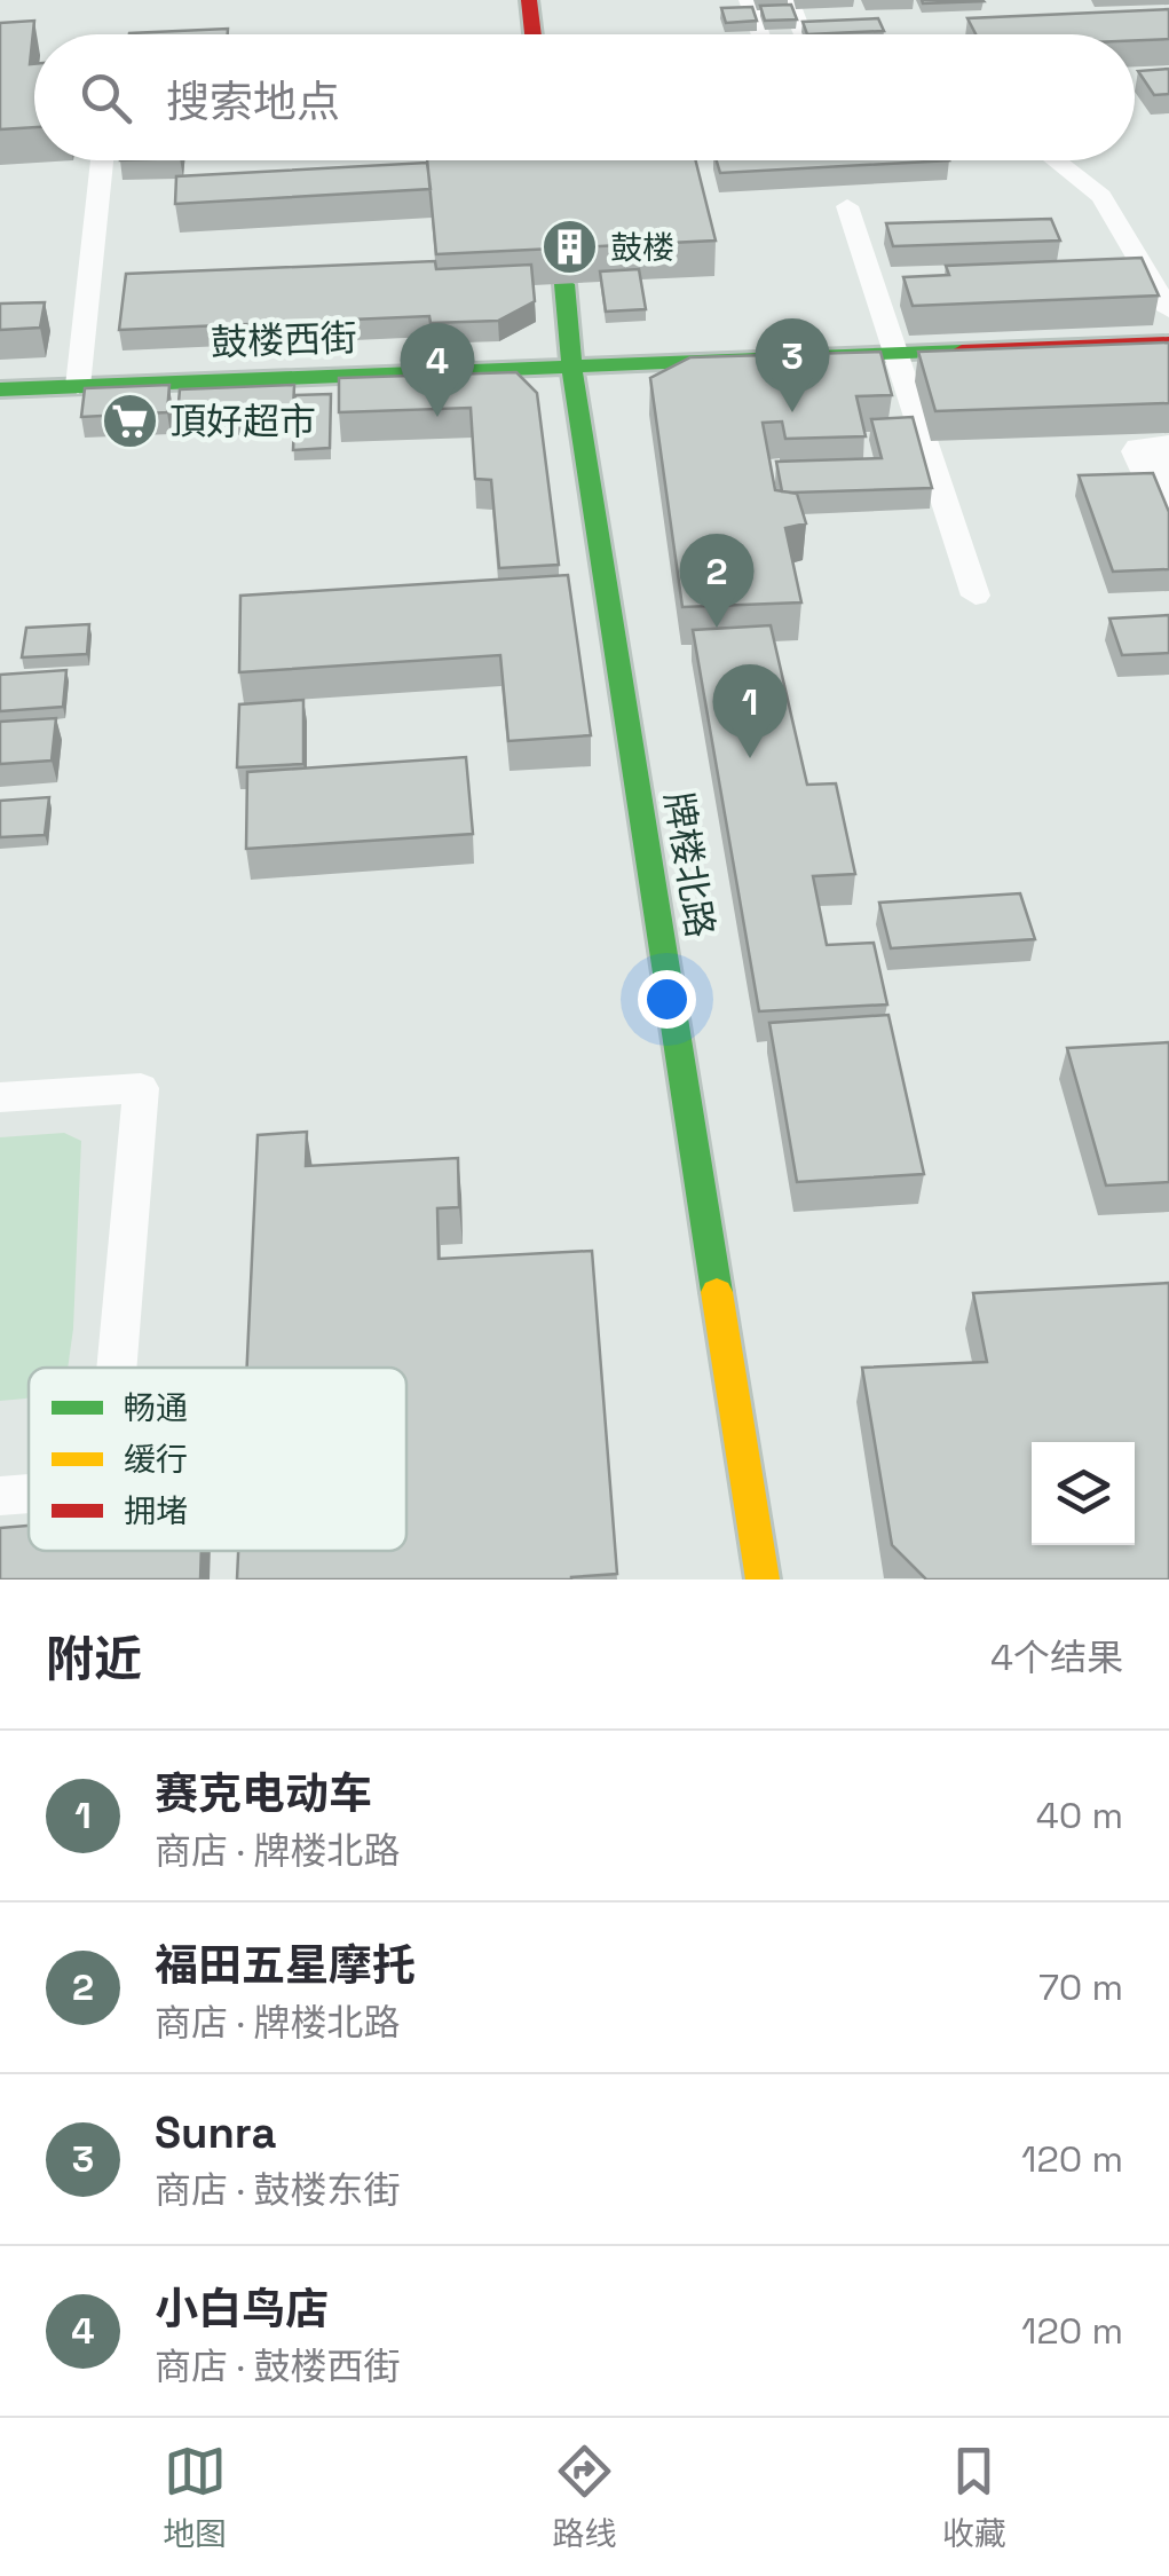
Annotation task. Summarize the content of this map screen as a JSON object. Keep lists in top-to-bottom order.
{
  "streets": {
    "main road": ["鼓楼西街", "牌楼北路"]
  },
  "crossings": [
    ["鼓楼西街", "牌楼北路"]
  ],
  "places": {
    "building": ["鼓楼"],
    "supermarket": ["頂好超市"]
  },
  "legend": ["畅通", "缓行", "拥堵"],
  "page": {
    "search": "搜索地点",
    "pins": [
      "3",
      "4",
      "2",
      "1"
    ],
    "heading": ["附近", "4个结果"],
    "list": [
      {
        "mark": "1",
        "name": "赛克电动车",
        "note": "商店 · 牌楼北路",
        "value": "40 m"
      },
      {
        "mark": "2",
        "name": "福田五星摩托",
        "note": "商店 · 牌楼北路",
        "value": "70 m"
      },
      {
        "mark": "3",
        "name": "Sunra",
        "note": "商店 · 鼓楼东街",
        "value": "120 m"
      },
      {
        "mark": "4",
        "name": "小白鸟店",
        "note": "商店 · 鼓楼西街",
        "value": "120 m"
      }
    ],
    "nav": ["地图", "路线", "收藏"]
  }
}
